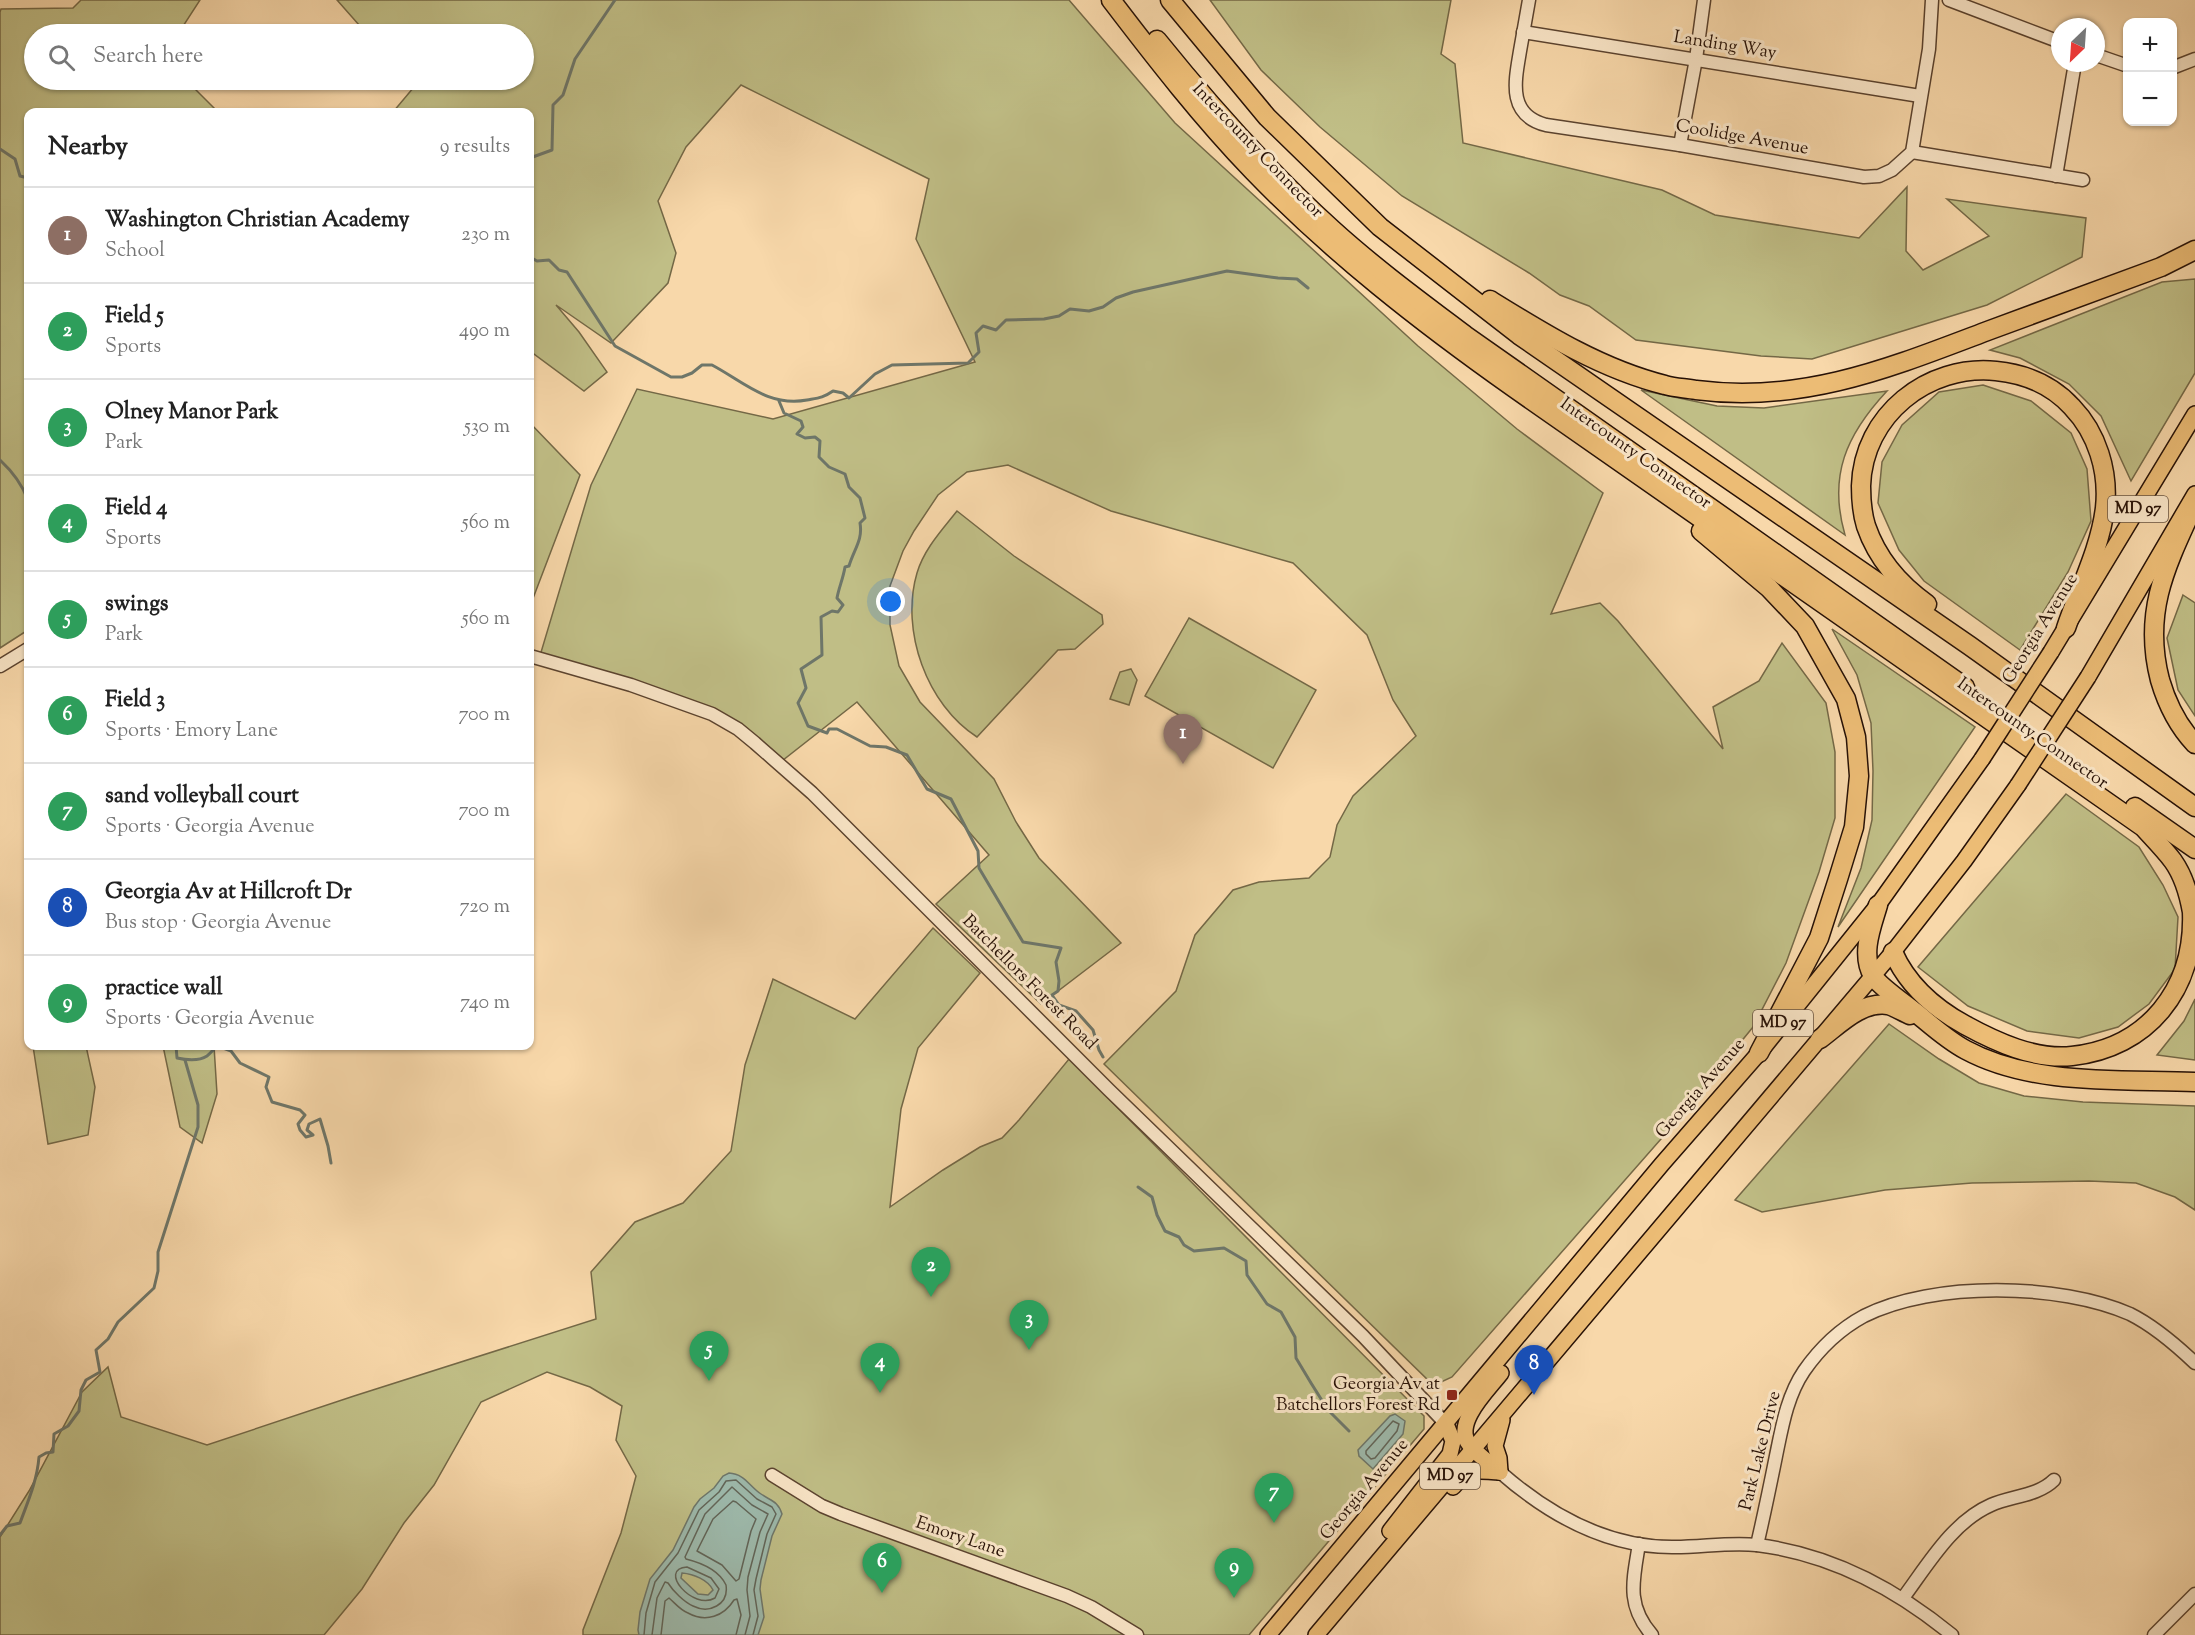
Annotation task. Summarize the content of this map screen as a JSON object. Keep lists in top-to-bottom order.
{
  "streets": {
    "highway": ["Intercounty Connector"],
    "main road": ["MD 97", "Georgia Avenue"],
    "street": [
      "Landing Way",
      "Coolidge Avenue",
      "Batchellors Forest Road",
      "Park Lake Drive",
      "Emory Lane"
    ]
  },
  "crossings": [
    ["Landing Way", "Coolidge Avenue"],
    ["Georgia Avenue", "Batchellors Forest Road"]
  ],
  "places": {
    "transit": ["Georgia Av at Batchellors Forest Rd"]
  },
  "north": "bottom left",
  "page": {
    "map_buttons": ["+", "−"],
    "search": "Search here",
    "heading": ["Nearby", "9 results"],
    "list": [
      {
        "mark": "1",
        "name": "Washington Christian Academy",
        "note": "School",
        "value": "230 m"
      },
      {
        "mark": "2",
        "name": "Field 5",
        "note": "Sports",
        "value": "490 m"
      },
      {
        "mark": "3",
        "name": "Olney Manor Park",
        "note": "Park",
        "value": "530 m"
      },
      {
        "mark": "4",
        "name": "Field 4",
        "note": "Sports",
        "value": "560 m"
      },
      {
        "mark": "5",
        "name": "swings",
        "note": "Park",
        "value": "560 m"
      },
      {
        "mark": "6",
        "name": "Field 3",
        "note": "Sports · Emory Lane",
        "value": "700 m"
      },
      {
        "mark": "7",
        "name": "sand volleyball court",
        "note": "Sports · Georgia Avenue",
        "value": "700 m"
      },
      {
        "mark": "8",
        "name": "Georgia Av at Hillcroft Dr",
        "note": "Bus stop · Georgia Avenue",
        "value": "720 m"
      },
      {
        "mark": "9",
        "name": "practice wall",
        "note": "Sports · Georgia Avenue",
        "value": "740 m"
      }
    ],
    "pins": [
      "1",
      "2",
      "3",
      "5",
      "4",
      "8",
      "7",
      "6",
      "9"
    ]
  }
}
